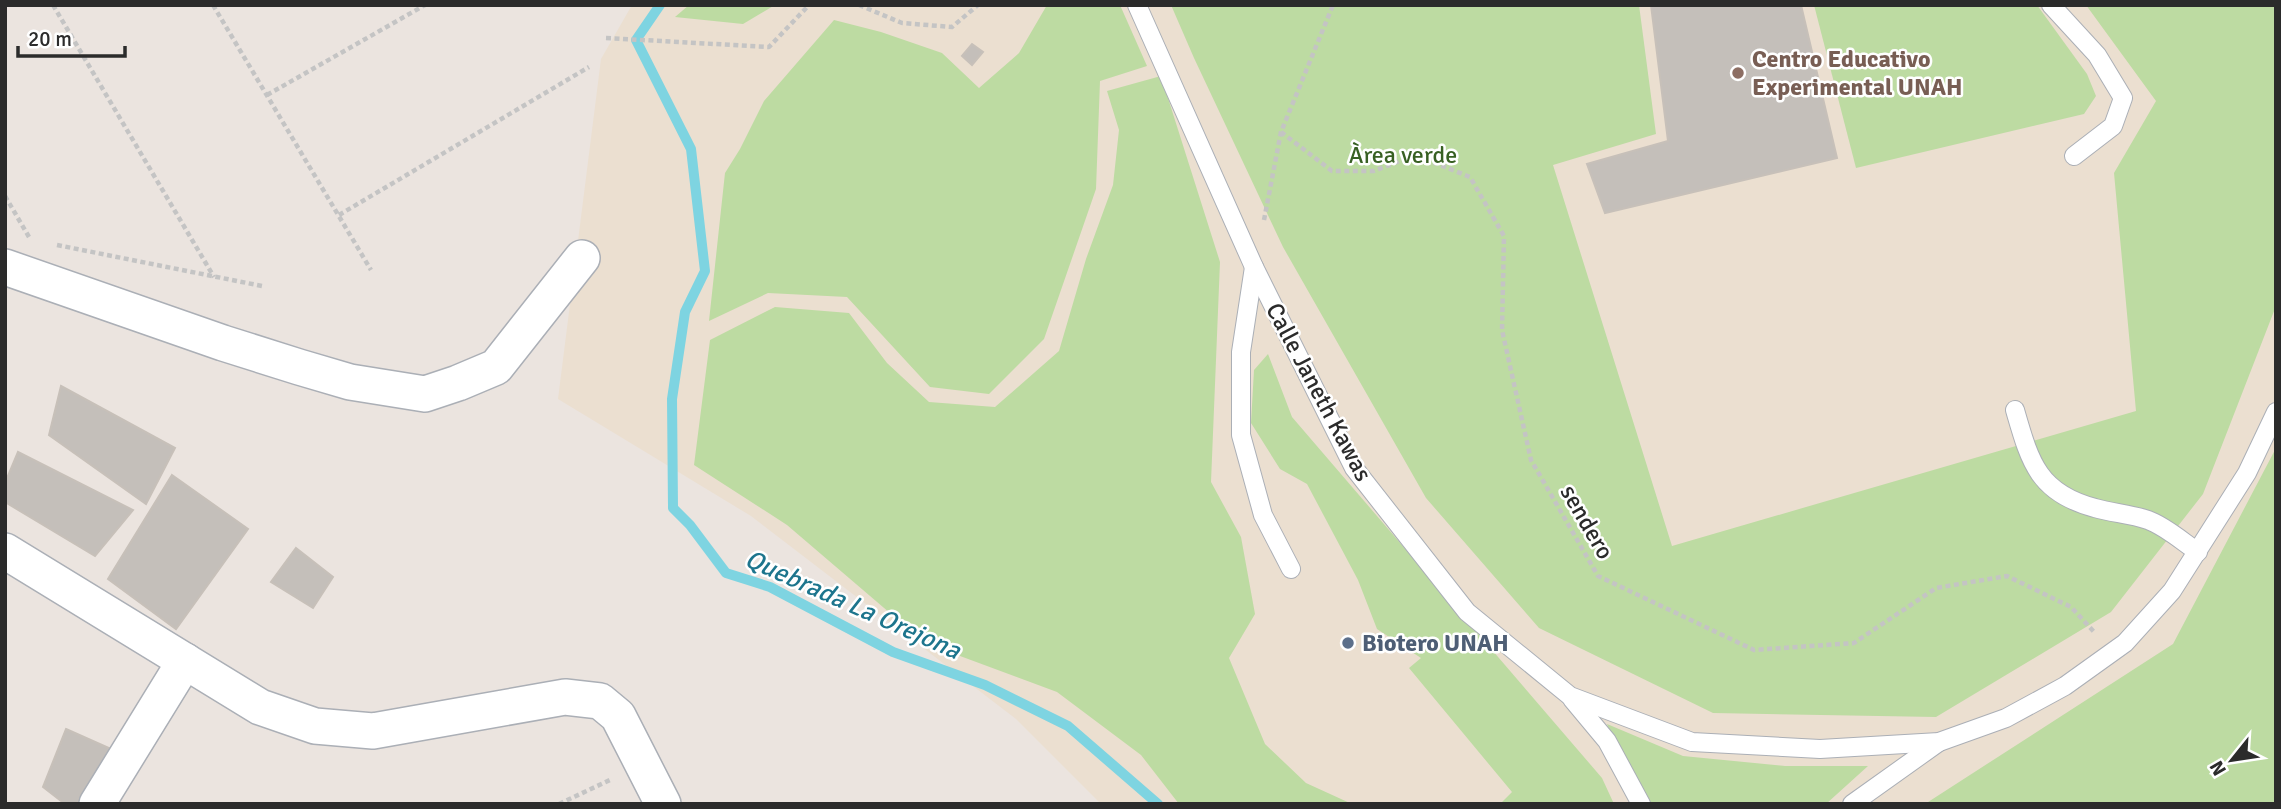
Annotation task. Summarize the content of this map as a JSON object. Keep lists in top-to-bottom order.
{
  "streets": {
    "lane": ["Calle Janeth Kawas"],
    "path": ["sendero"]
  },
  "crossings": [
    ["Calle Janeth Kawas", "sendero"]
  ],
  "water": ["Quebrada La Orejona"],
  "parks": ["Àrea verde"],
  "places": ["Centro Educativo Experimental UNAH", "Biotero UNAH"],
  "scale_bar": "20 m",
  "north": "bottom left"
}
